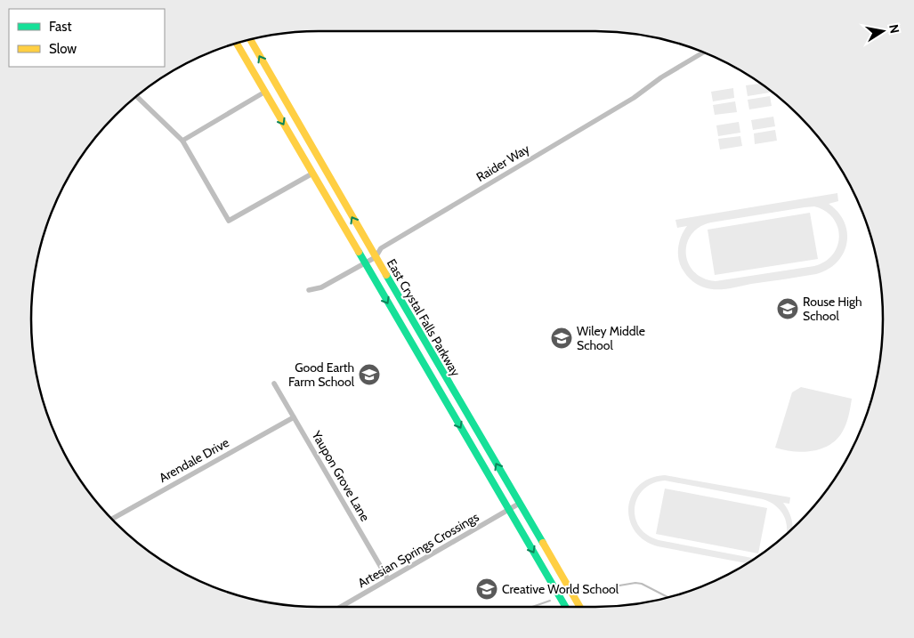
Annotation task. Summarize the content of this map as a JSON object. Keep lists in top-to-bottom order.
{
  "streets": {
    "main road": ["East Crystal Falls Parkway"],
    "street": [
      "Raider Way",
      "Arendale Drive",
      "Yaupon Grove Lane",
      "Artesian Springs Crossings"
    ]
  },
  "crossings": [
    ["Raider Way", "East Crystal Falls Parkway"],
    ["East Crystal Falls Parkway", "Artesian Springs Crossings"],
    ["Arendale Drive", "Yaupon Grove Lane"],
    ["Yaupon Grove Lane", "Artesian Springs Crossings"]
  ],
  "places": {
    "school or university": [
      "Rouse High School",
      "Wiley Middle School",
      "Good Earth Farm School",
      "Creative World School"
    ]
  },
  "legend": ["Fast", "Slow"],
  "north": "right"
}
